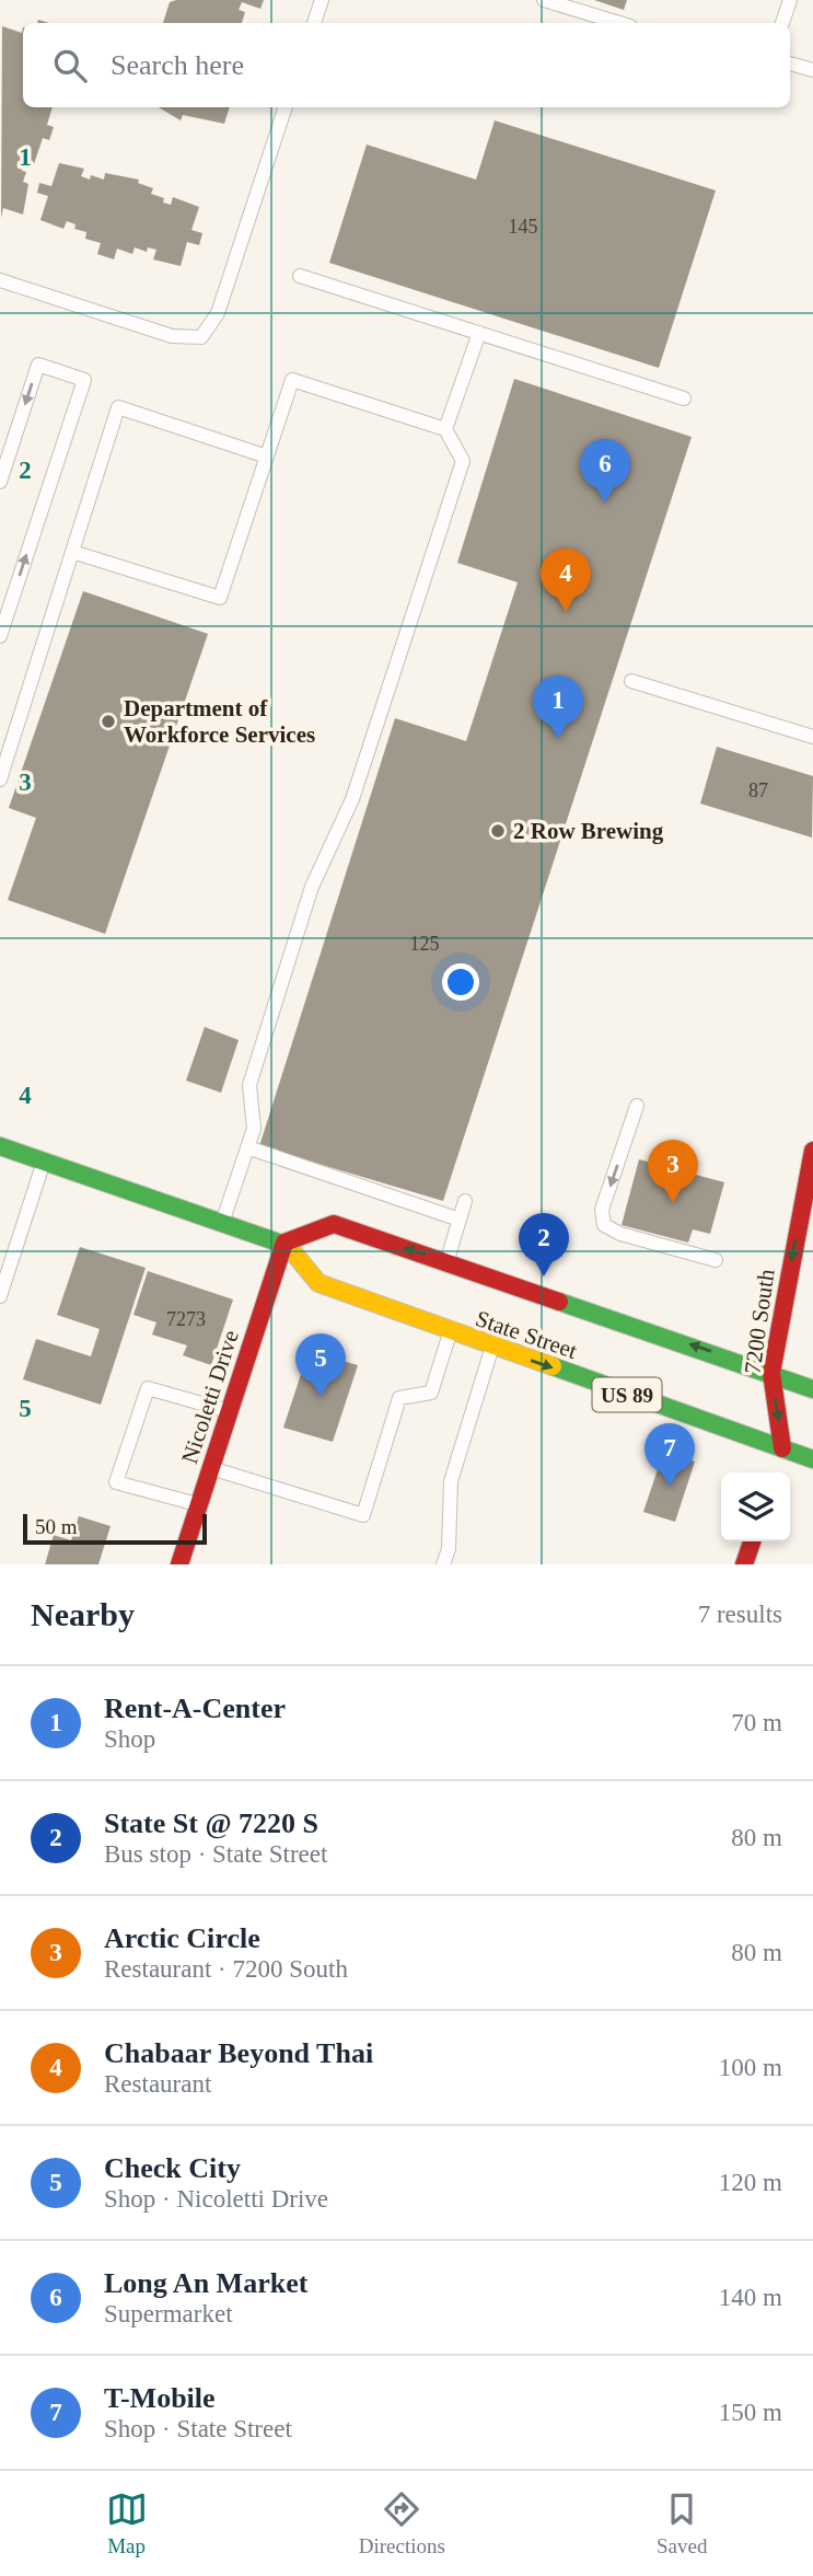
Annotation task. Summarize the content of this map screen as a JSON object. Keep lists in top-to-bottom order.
{
  "streets": {
    "main road": [
      "7200 South",
      "State Street",
      "US 89",
      "Nicoletti Drive"
    ]
  },
  "crossings": [
    ["7200 South", "State Street"],
    ["State Street", "Nicoletti Drive"]
  ],
  "one_way": ["7200 South"],
  "places": ["Department of Workforce Services", "2 Row Brewing"],
  "house_numbers": [
    "145",
    "87",
    "125",
    "7273"
  ],
  "scale_bar": "50 m",
  "page": {
    "search": "Search here",
    "pins": [
      "6",
      "4",
      "1",
      "3",
      "2",
      "5",
      "7"
    ],
    "scale": "50 m",
    "heading": ["Nearby", "7 results"],
    "list": [
      {
        "mark": "1",
        "name": "Rent-A-Center",
        "note": "Shop",
        "value": "70 m"
      },
      {
        "mark": "2",
        "name": "State St @ 7220 S",
        "note": "Bus stop · State Street",
        "value": "80 m"
      },
      {
        "mark": "3",
        "name": "Arctic Circle",
        "note": "Restaurant · 7200 South",
        "value": "80 m"
      },
      {
        "mark": "4",
        "name": "Chabaar Beyond Thai",
        "note": "Restaurant",
        "value": "100 m"
      },
      {
        "mark": "5",
        "name": "Check City",
        "note": "Shop · Nicoletti Drive",
        "value": "120 m"
      },
      {
        "mark": "6",
        "name": "Long An Market",
        "note": "Supermarket",
        "value": "140 m"
      },
      {
        "mark": "7",
        "name": "T-Mobile",
        "note": "Shop · State Street",
        "value": "150 m"
      }
    ],
    "nav": ["Map", "Directions", "Saved"]
  },
  "grid": {
    "rows": [
      "1",
      "2",
      "3",
      "4",
      "5"
    ]
  }
}
